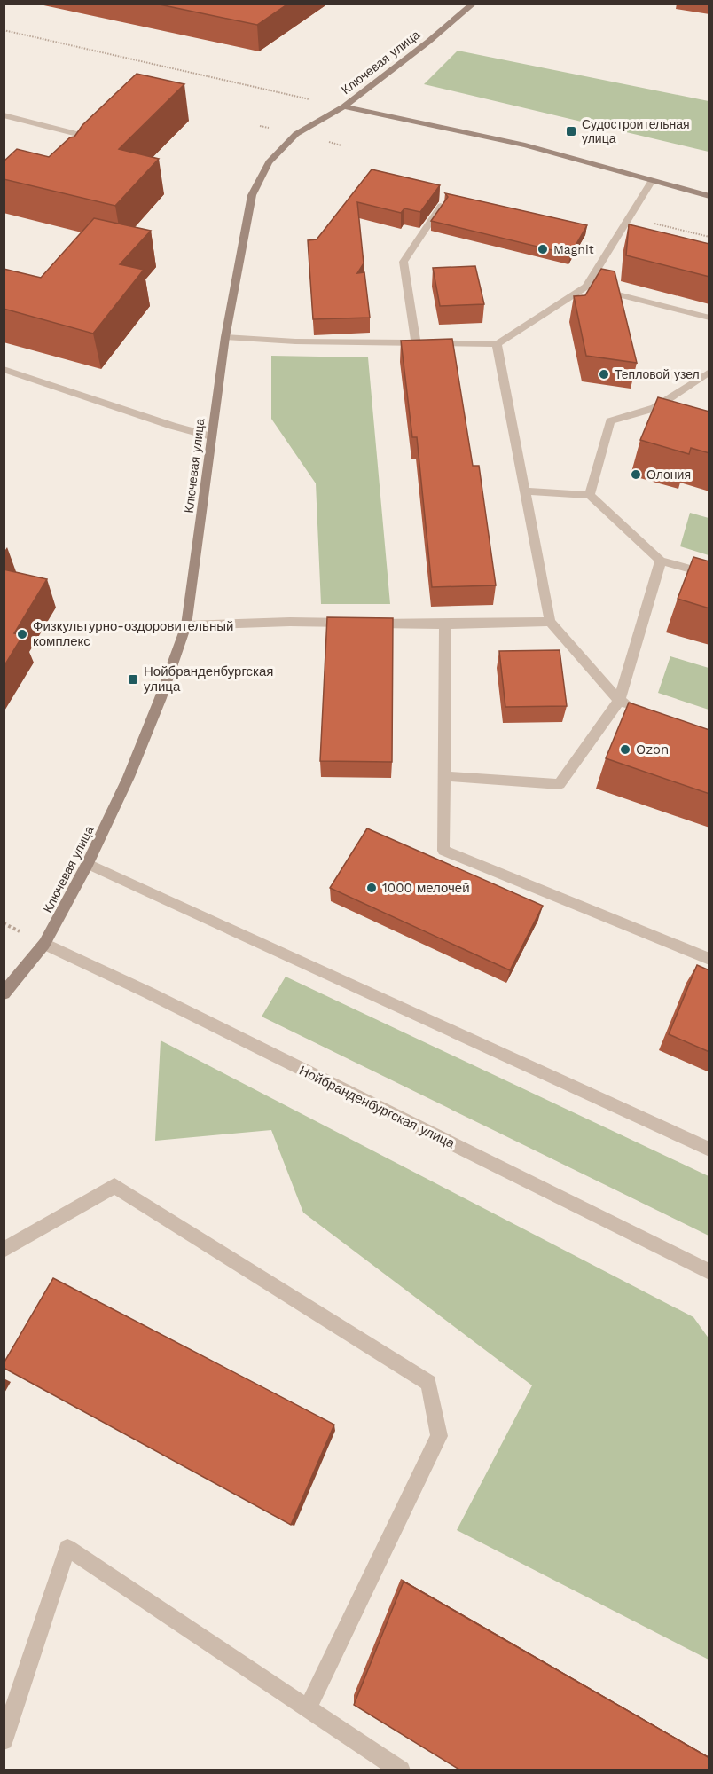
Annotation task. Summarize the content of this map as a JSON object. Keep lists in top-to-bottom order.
{
  "streets": {
    "main road": ["Ключевая улица"],
    "street": ["Нойбранденбургская улица"]
  },
  "crossings": [
    ["Ключевая улица", "Нойбранденбургская улица"]
  ],
  "places": {
    "transit": ["Судостроительная улица", "Нойбранденбургская улица"],
    "other": [
      "Magnit",
      "Тепловой узел",
      "Олония",
      "Физкультурно-оздоровительный комплекс",
      "Ozon",
      "1000 мелочей"
    ]
  }
}
